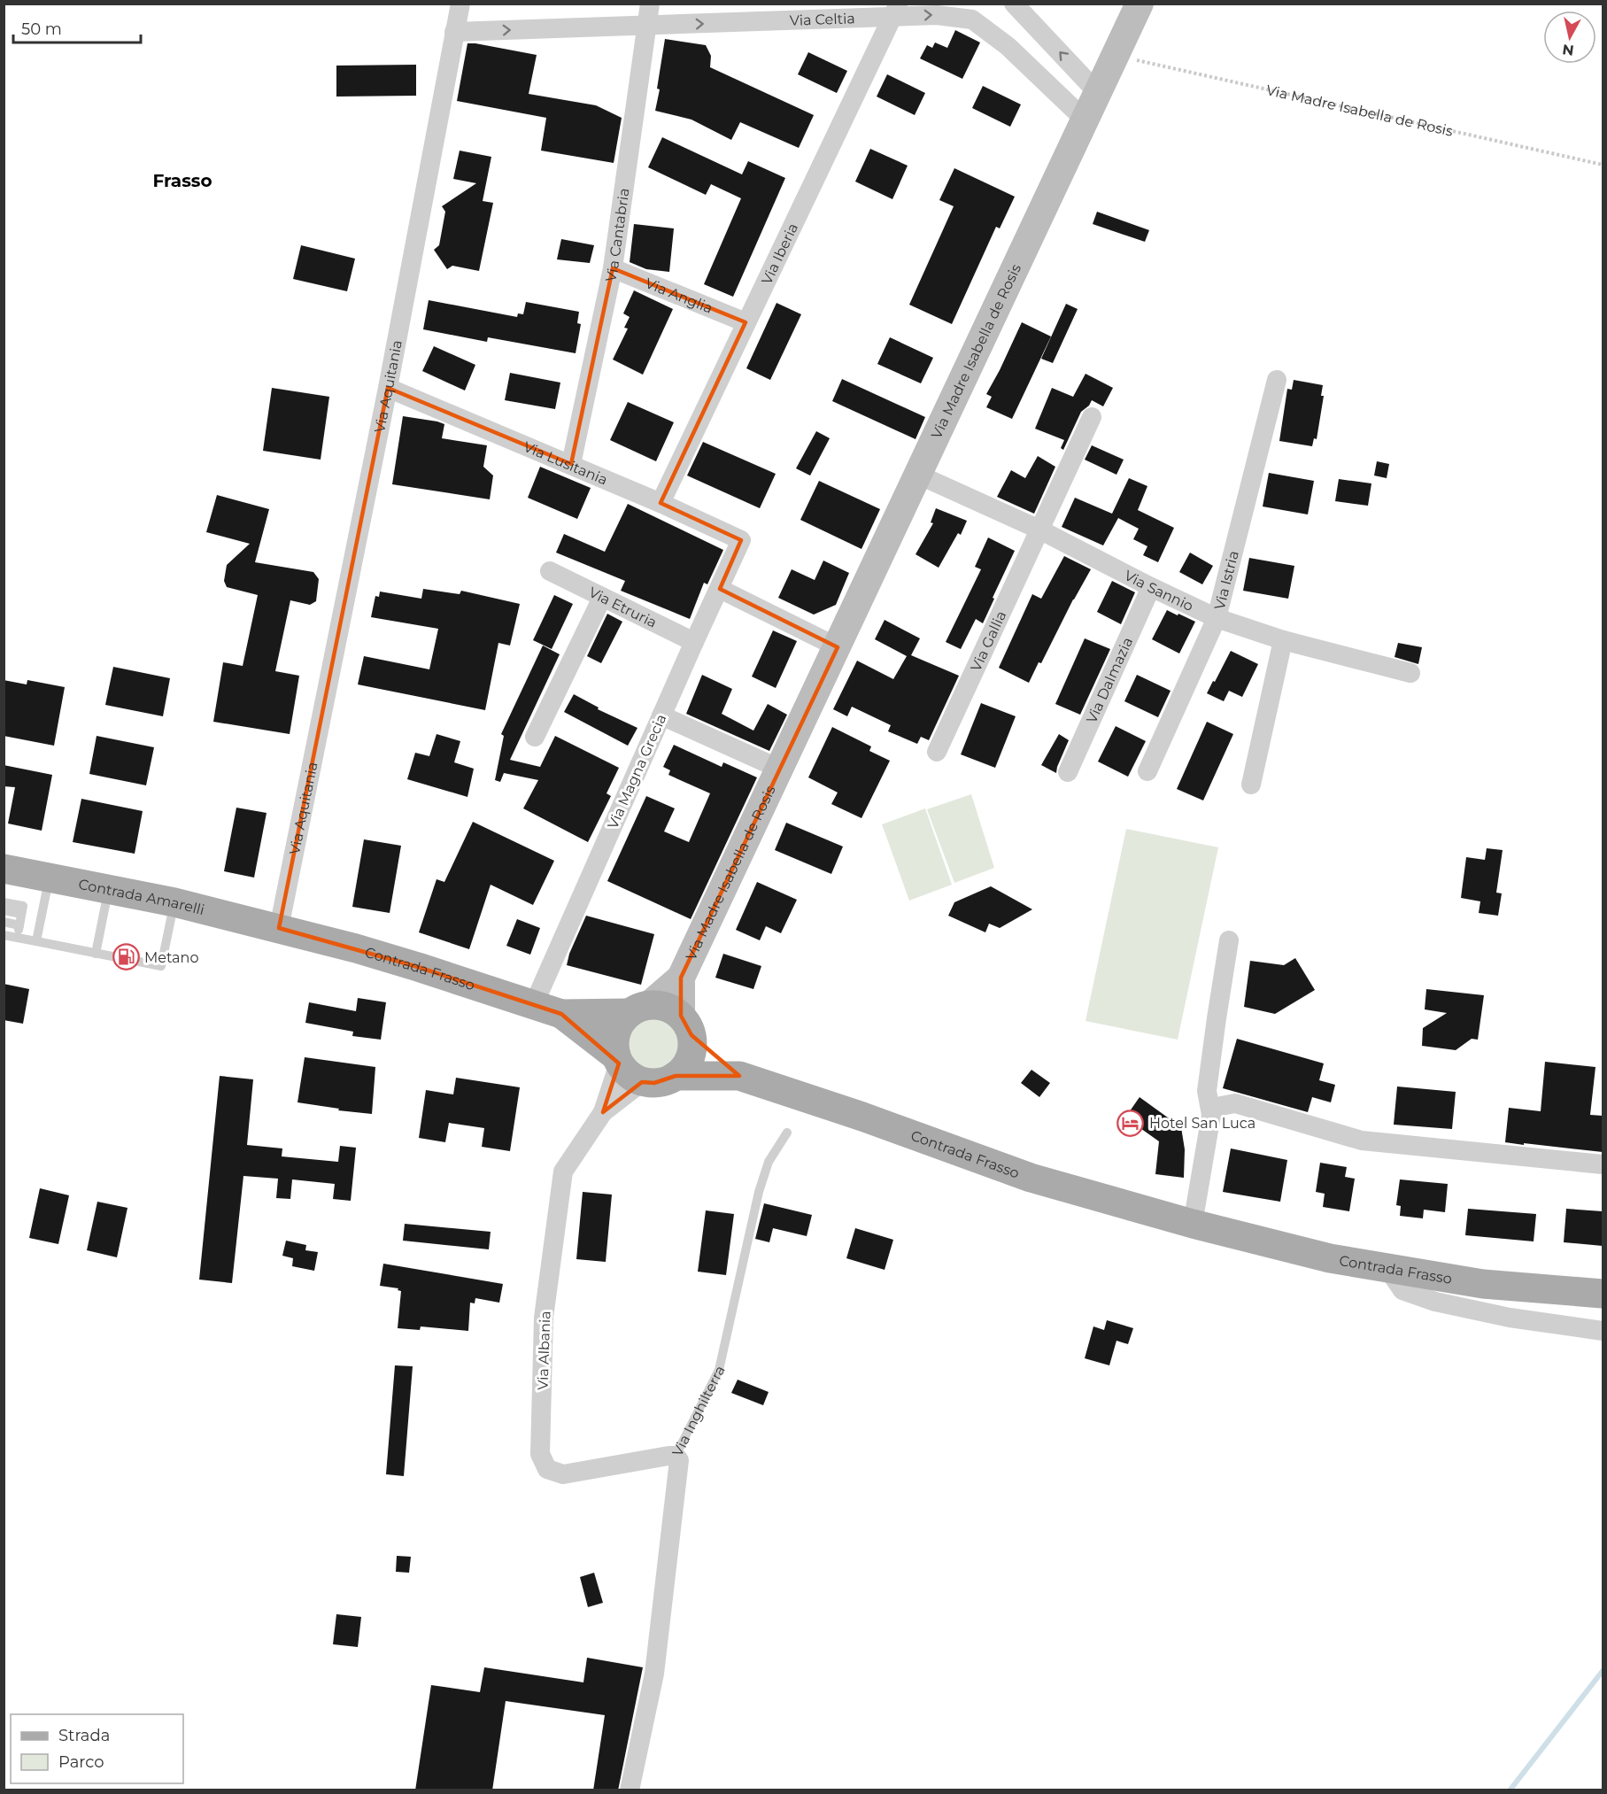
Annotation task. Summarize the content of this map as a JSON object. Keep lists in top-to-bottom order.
{
  "streets": {
    "main road": ["Contrada Amarelli", "Contrada Frasso"],
    "street": [
      "Via Celtia",
      "Via Madre Isabella de Rosis",
      "Via Cantabria",
      "Via Iberia",
      "Via Anglia",
      "Via Aquitania",
      "Via Lusitania",
      "Via Istria",
      "Via Sannio",
      "Via Etruria",
      "Via Gallia",
      "Via Dalmazia",
      "Via Magna Grecia",
      "Via Albania",
      "Via Inghilterra"
    ]
  },
  "crossings": [
    ["Via Celtia", "Via Madre Isabella de Rosis"],
    ["Via Celtia", "Via Cantabria"],
    ["Via Celtia", "Via Iberia"],
    ["Via Madre Isabella de Rosis", "Via Sannio"],
    ["Via Madre Isabella de Rosis", "Via Magna Grecia"],
    ["Via Madre Isabella de Rosis", "Contrada Frasso"],
    ["Via Madre Isabella de Rosis", "Via Albania"],
    ["Via Cantabria", "Via Anglia"],
    ["Via Cantabria", "Via Lusitania"],
    ["Via Iberia", "Via Anglia"],
    ["Via Iberia", "Via Lusitania"],
    ["Via Aquitania", "Via Lusitania"],
    ["Via Aquitania", "Contrada Amarelli"],
    ["Via Aquitania", "Contrada Frasso"],
    ["Via Lusitania", "Via Magna Grecia"],
    ["Via Istria", "Via Sannio"],
    ["Via Sannio", "Via Gallia"],
    ["Via Sannio", "Via Dalmazia"],
    ["Via Etruria", "Via Magna Grecia"],
    ["Via Magna Grecia", "Contrada Frasso"],
    ["Contrada Amarelli", "Contrada Frasso"],
    ["Contrada Frasso", "Via Albania"],
    ["Via Albania", "Via Inghilterra"]
  ],
  "one_way": ["Via Celtia"],
  "districts": ["Frasso"],
  "places": {
    "fuel station": ["Metano"],
    "hotel": ["Hotel San Luca"]
  },
  "legend": ["Strada", "Parco"],
  "scale_bar": "50 m",
  "north": "bottom"
}
